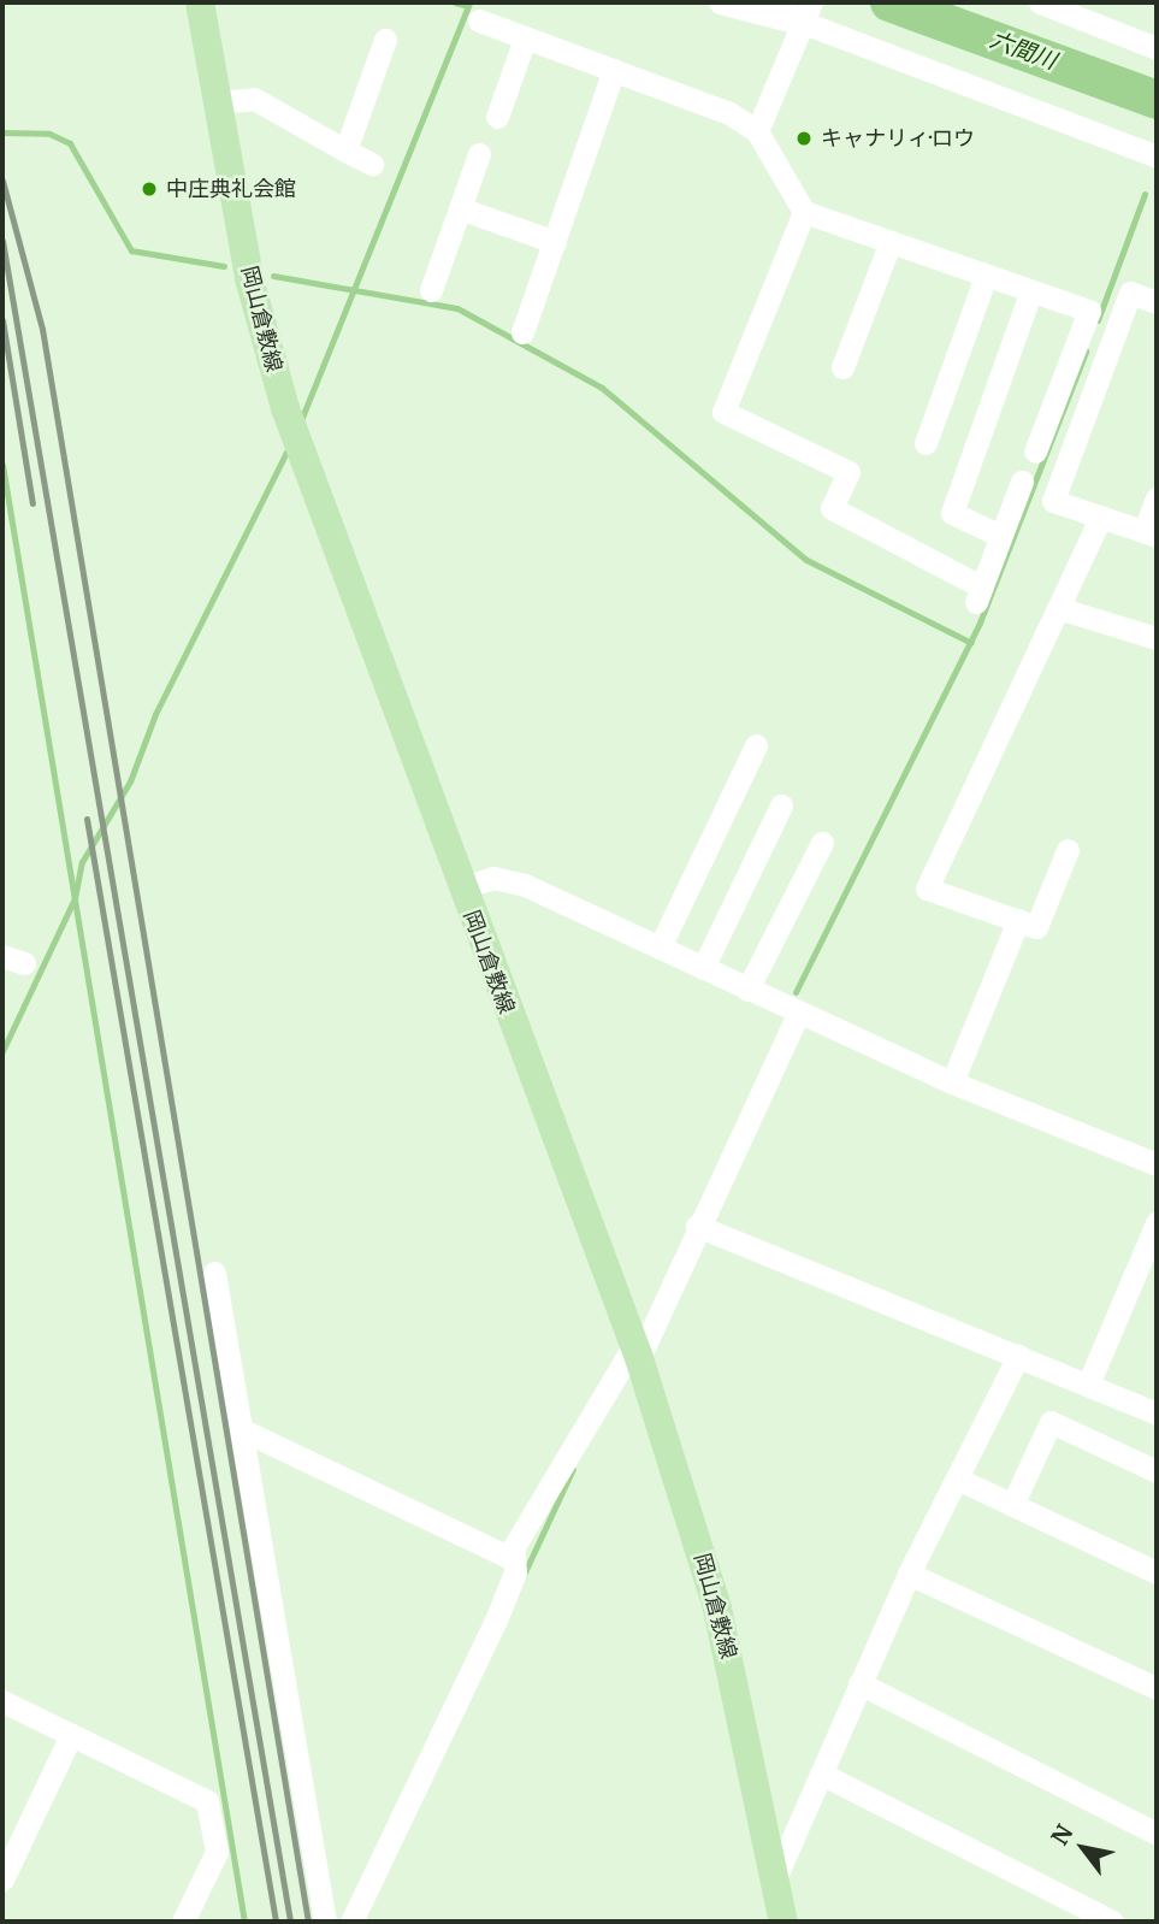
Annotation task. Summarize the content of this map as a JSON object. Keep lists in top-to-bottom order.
{
  "streets": {
    "main road": ["岡山倉敷線"]
  },
  "water": ["六間川"],
  "places": ["キャナリィ·ロウ", "中庄典礼会館"],
  "north": "top left"
}
